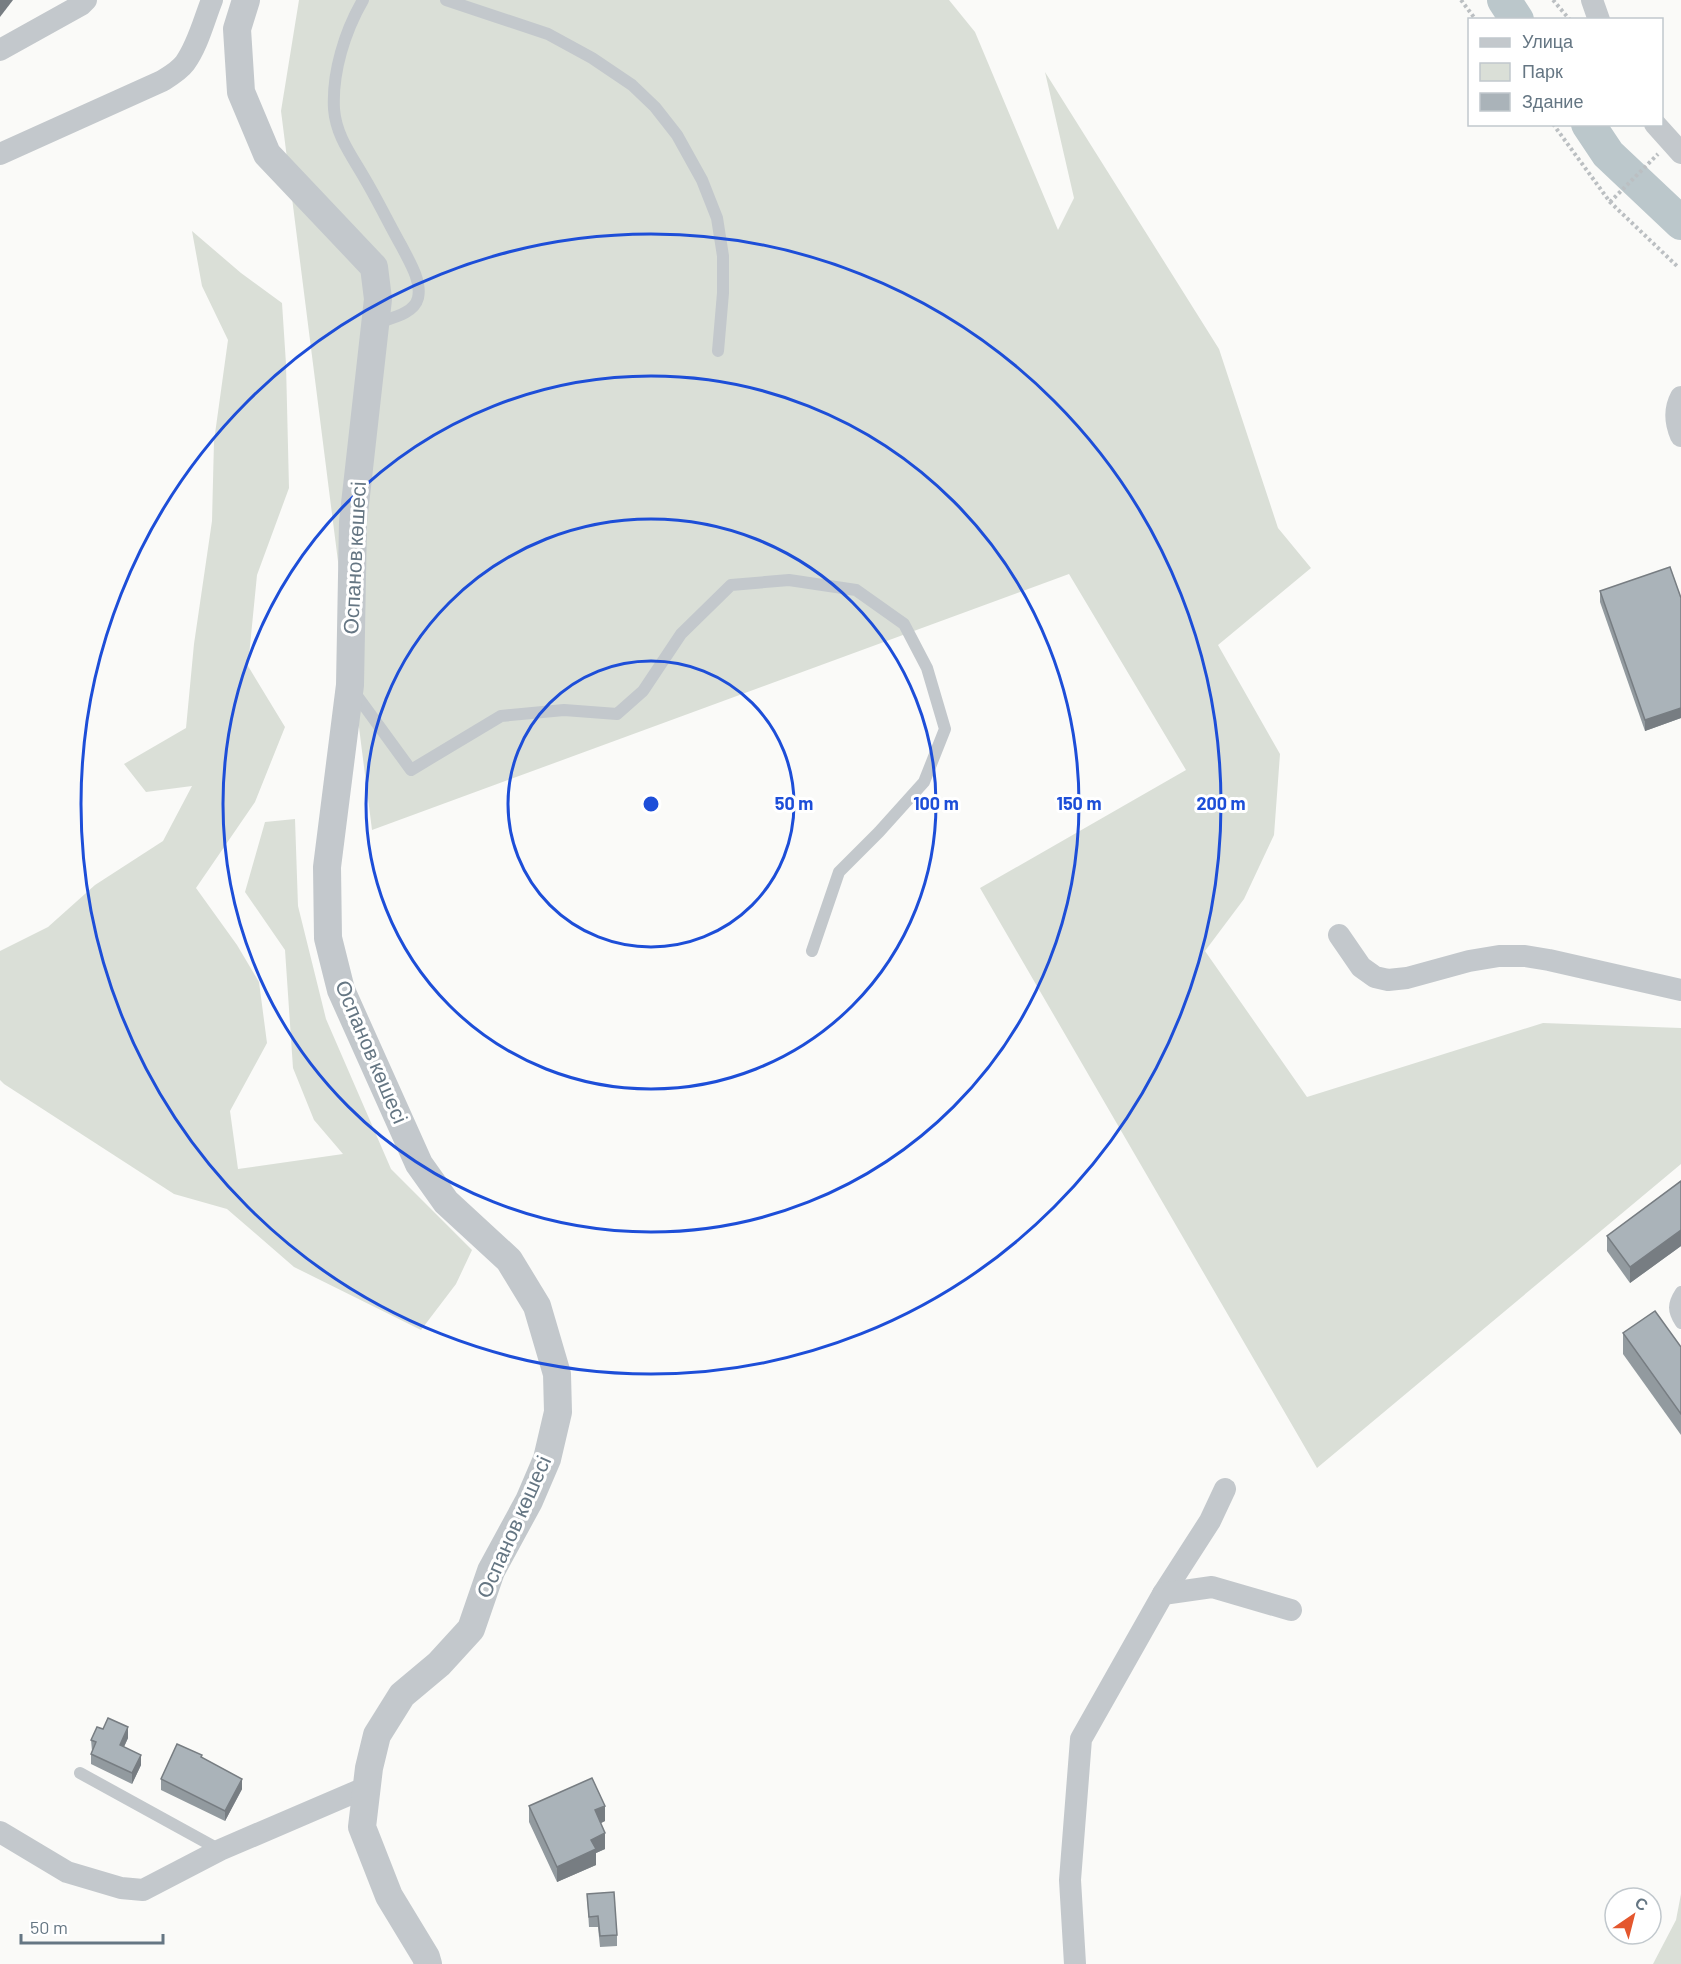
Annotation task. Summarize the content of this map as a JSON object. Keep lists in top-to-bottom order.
{
  "streets": {
    "street": ["Оспанов көшесі"]
  },
  "legend": ["Улица", "Парк", "Здание"],
  "scale_bar": "50 m",
  "north": "top right",
  "rings": [
    "50 m",
    "100 m",
    "150 m",
    "200 m"
  ]
}
